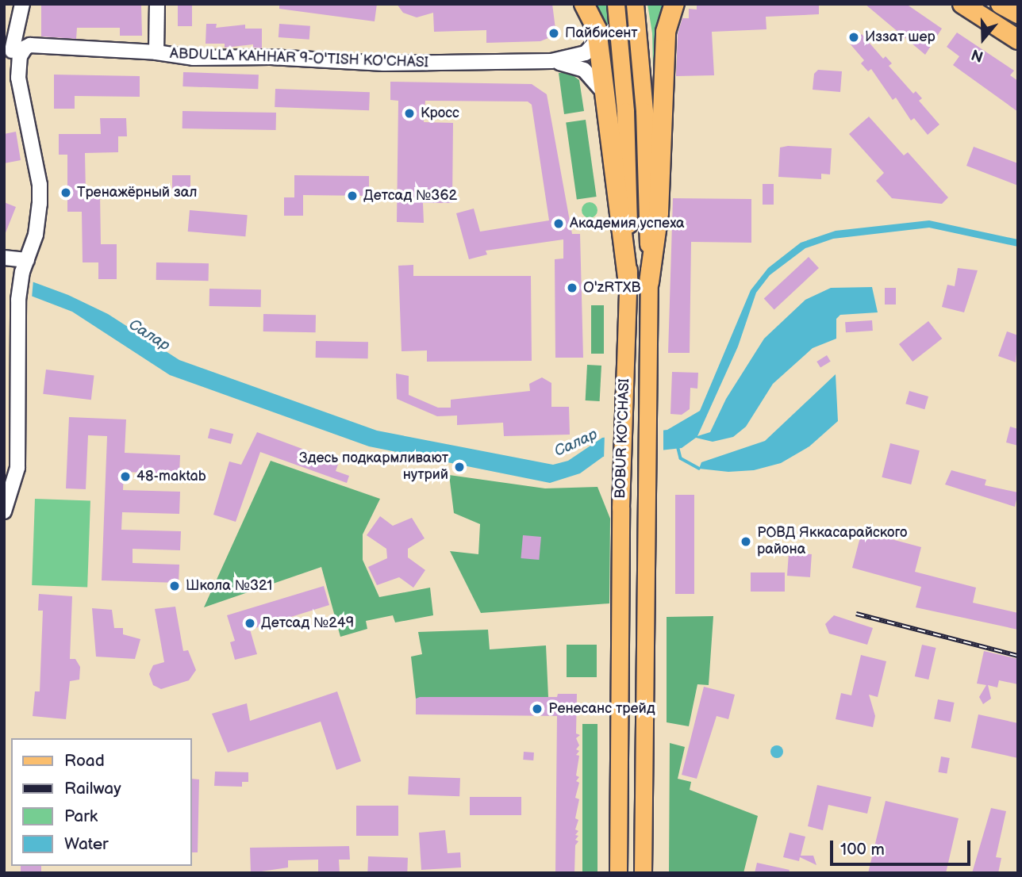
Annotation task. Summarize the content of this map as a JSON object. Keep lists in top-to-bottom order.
{
  "streets": {
    "main road": ["BOBUR KO'CHASI"],
    "street": ["ABDULLA KAHHAR 9-O'TISH KO'CHASI"]
  },
  "water": ["Салар"],
  "places": [
    "Пайбисент",
    "Иззат шер",
    "Кросс",
    "Тренажёрный зал",
    "Детсад №362",
    "Академия успеха",
    "O'zRTXB",
    "Здесь подкармливают нутрий",
    "48-maktab",
    "РОВД Яккасарайского района",
    "Школа №321",
    "Детсад №249",
    "Ренесанс трейд"
  ],
  "legend": [
    "Road",
    "Railway",
    "Park",
    "Water"
  ],
  "scale_bar": "100 m",
  "north": "bottom"
}
